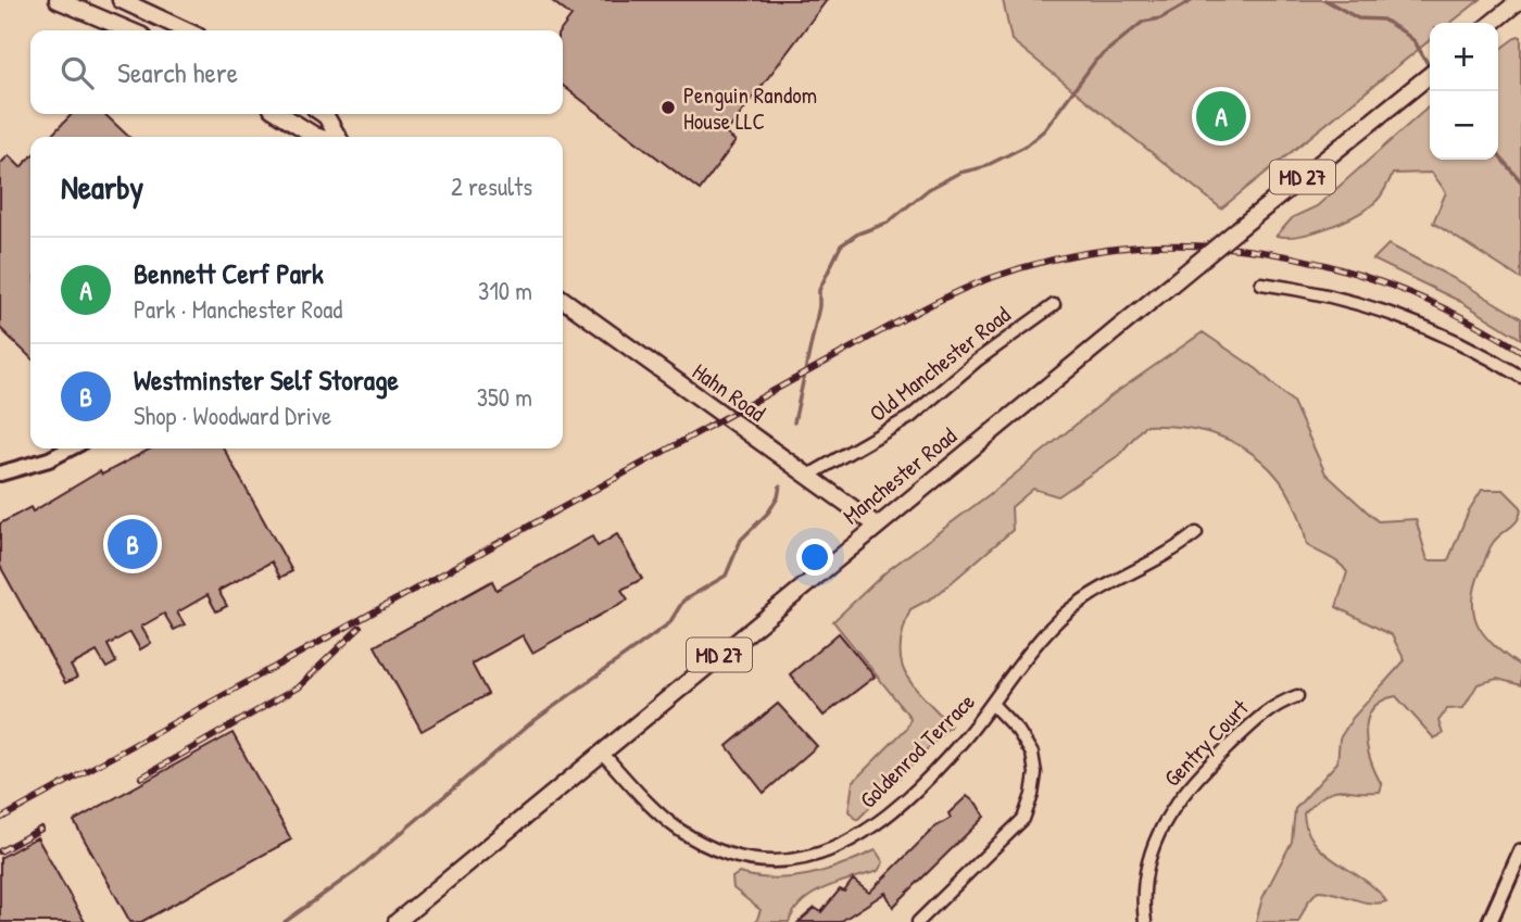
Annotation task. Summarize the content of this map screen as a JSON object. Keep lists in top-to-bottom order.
{
  "streets": {
    "main road": ["MD 27", "Hahn Road", "Manchester Road"],
    "street": ["Old Manchester Road", "Gentry Court", "Goldenrod Terrace"]
  },
  "crossings": [
    ["Old Manchester Road", "Hahn Road"],
    ["Hahn Road", "Manchester Road"],
    ["Manchester Road", "Goldenrod Terrace"]
  ],
  "places": ["Penguin Random House LLC"],
  "page": {
    "map_buttons": ["+", "−"],
    "search": "Search here",
    "pins": ["A", "B"],
    "heading": ["Nearby", "2 results"],
    "list": [
      {
        "mark": "A",
        "name": "Bennett Cerf Park",
        "note": "Park · Manchester Road",
        "value": "310 m"
      },
      {
        "mark": "B",
        "name": "Westminster Self Storage",
        "note": "Shop · Woodward Drive",
        "value": "350 m"
      }
    ]
  }
}
